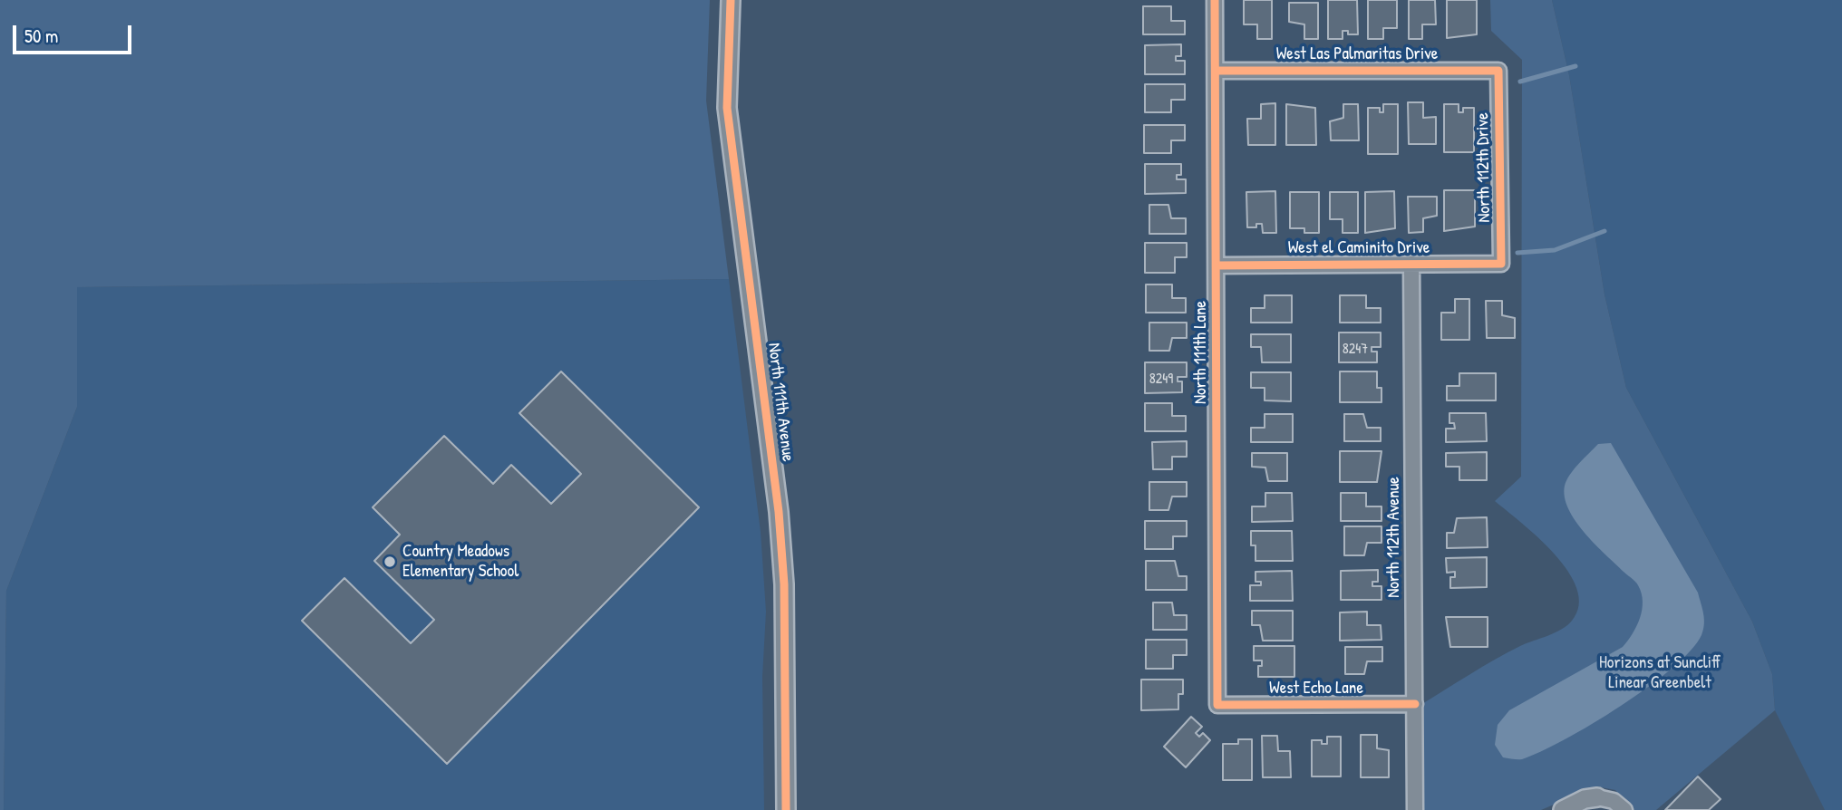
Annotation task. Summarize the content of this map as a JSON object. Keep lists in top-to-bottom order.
{
  "streets": {
    "street": [
      "West Las Palmaritas Drive",
      "North 112th Drive",
      "West el Caminito Drive",
      "North 111th Lane",
      "North 111th Avenue",
      "North 112th Avenue",
      "West Echo Lane"
    ]
  },
  "crossings": [
    ["West Las Palmaritas Drive", "North 112th Drive"],
    ["West Las Palmaritas Drive", "North 111th Lane"],
    ["North 112th Drive", "West el Caminito Drive"],
    ["West el Caminito Drive", "North 111th Lane"],
    ["West el Caminito Drive", "North 112th Avenue"],
    ["North 111th Lane", "West Echo Lane"],
    ["North 112th Avenue", "West Echo Lane"]
  ],
  "parks": ["Horizons at Suncliff Linear Greenbelt"],
  "places": ["Country Meadows Elementary School"],
  "house_numbers": ["8247", "8249"],
  "scale_bar": "50 m"
}
